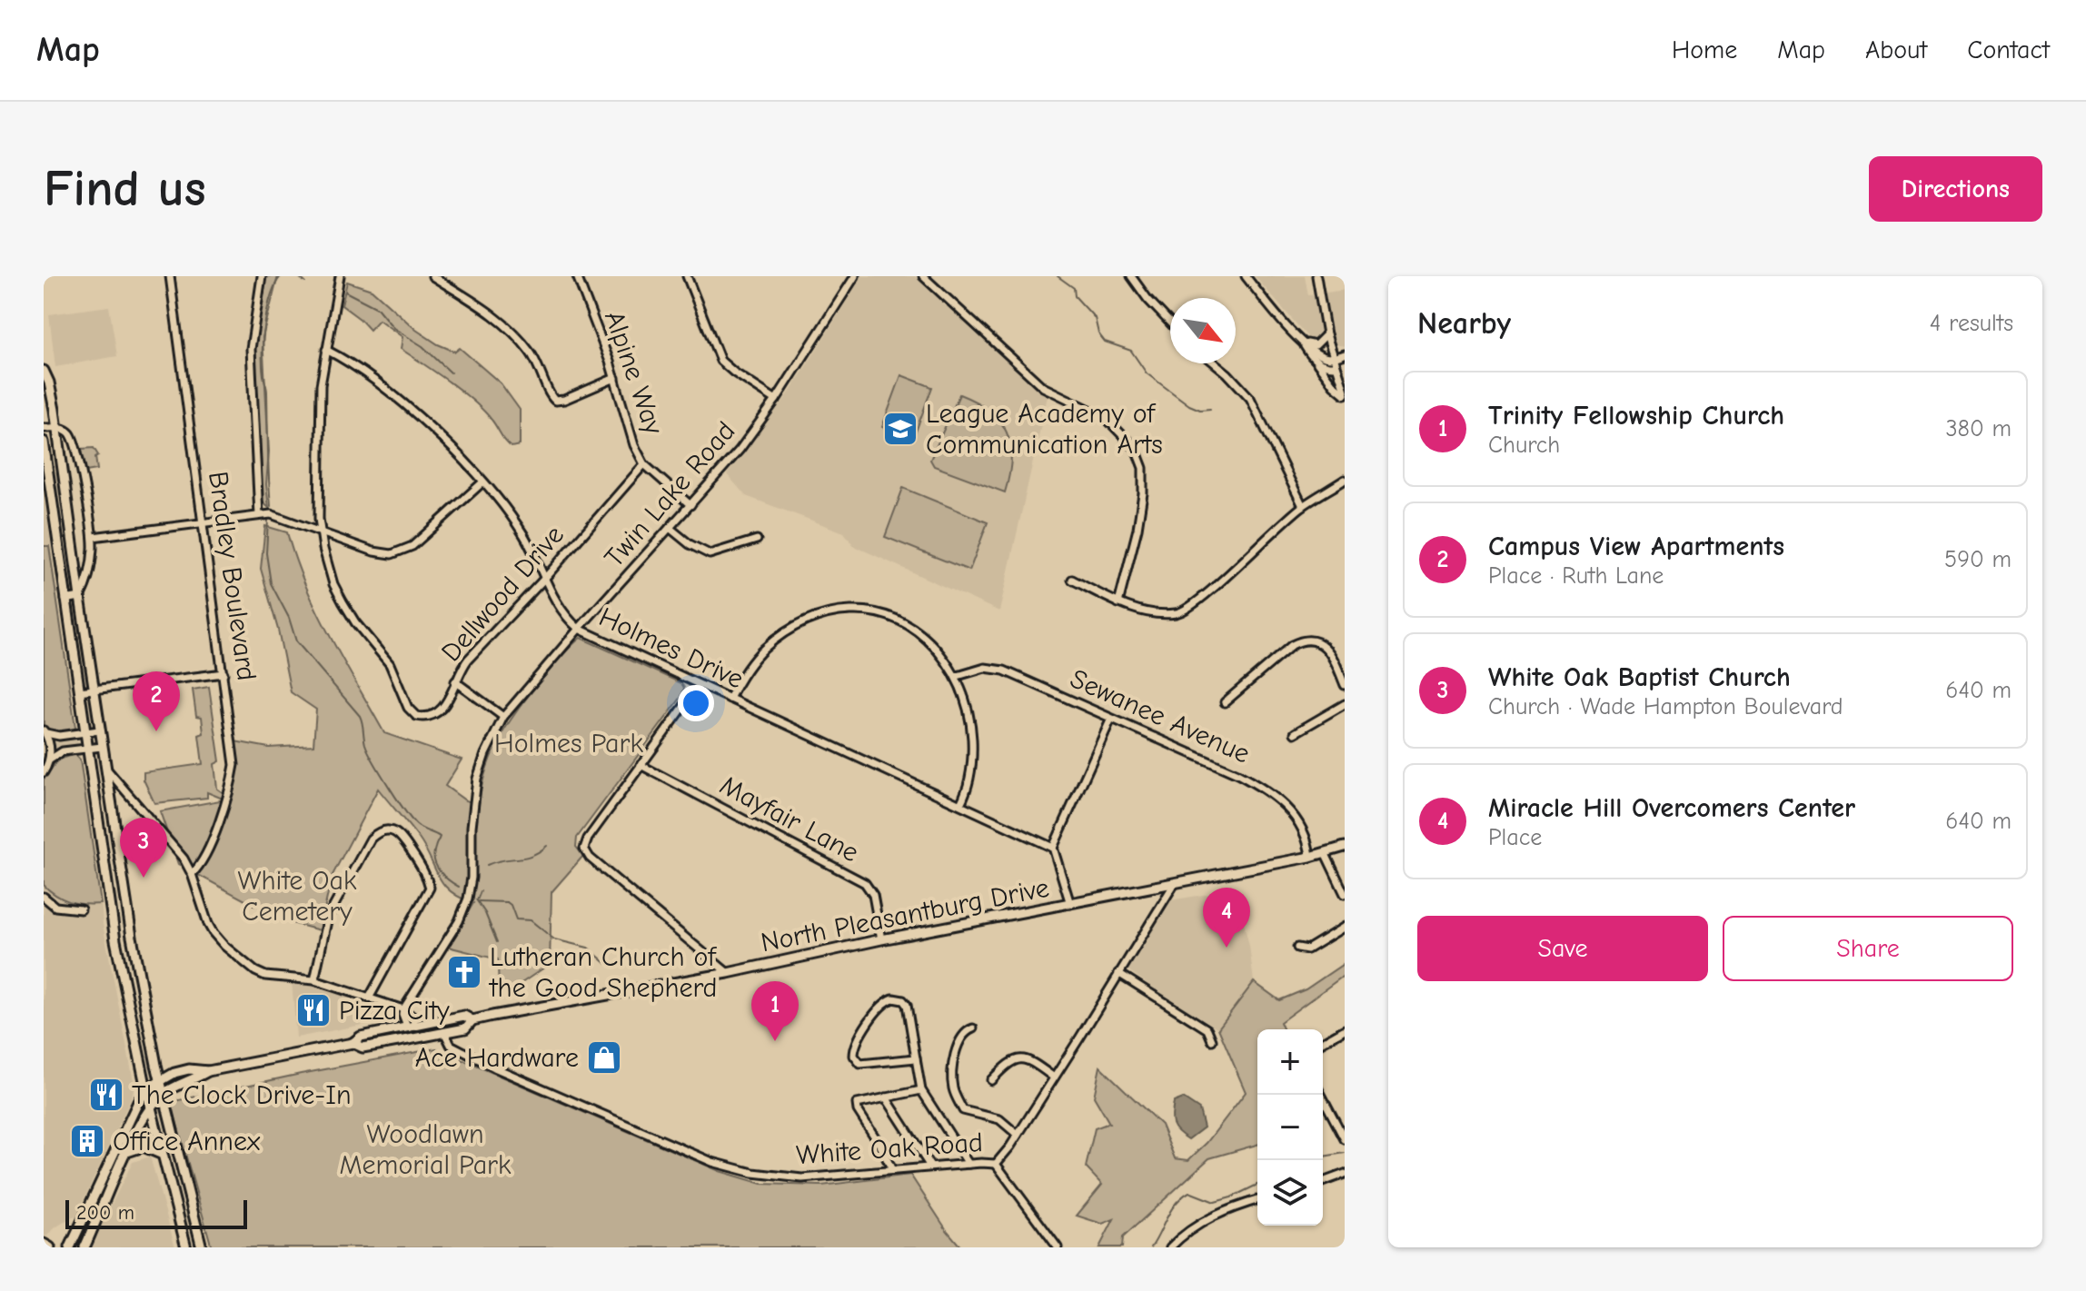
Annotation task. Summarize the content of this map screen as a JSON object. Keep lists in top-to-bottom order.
{
  "streets": {
    "main road": ["North Pleasantburg Drive"],
    "street": [
      "Alpine Way",
      "Twin Lake Road",
      "Bradley Boulevard",
      "Dellwood Drive",
      "Holmes Drive",
      "Sewanee Avenue",
      "Mayfair Lane",
      "White Oak Road"
    ]
  },
  "crossings": [
    ["Alpine Way", "Twin Lake Road"],
    ["Alpine Way", "Dellwood Drive"],
    ["Twin Lake Road", "Holmes Drive"],
    ["Dellwood Drive", "Holmes Drive"],
    ["Sewanee Avenue", "North Pleasantburg Drive"],
    ["Mayfair Lane", "North Pleasantburg Drive"],
    ["North Pleasantburg Drive", "White Oak Road"]
  ],
  "parks": ["Holmes Park", "White Oak Cemetery", "Woodlawn Memorial Park"],
  "places": {
    "school or university": ["League Academy of Communication Arts"],
    "church": ["Lutheran Church of the Good Shepherd"],
    "restaurant": ["Pizza City", "The Clock Drive-In"],
    "shop": ["Ace Hardware"],
    "building": ["Office Annex"]
  },
  "scale_bar": "200 m",
  "north": "bottom right",
  "page": {
    "header": "Map",
    "nav": [
      "Home",
      "Map",
      "About",
      "Contact"
    ],
    "buttons": [
      "Directions",
      ["Save", "Share"]
    ],
    "title": "Find us",
    "heading": ["Nearby", "4 results"],
    "list": [
      {
        "mark": "1",
        "name": "Trinity Fellowship Church",
        "note": "Church",
        "value": "380 m"
      },
      {
        "mark": "2",
        "name": "Campus View Apartments",
        "note": "Place · Ruth Lane",
        "value": "590 m"
      },
      {
        "mark": "3",
        "name": "White Oak Baptist Church",
        "note": "Church · Wade Hampton Boulevard",
        "value": "640 m"
      },
      {
        "mark": "4",
        "name": "Miracle Hill Overcomers Center",
        "note": "Place",
        "value": "640 m"
      }
    ],
    "pins": [
      "2",
      "3",
      "4",
      "1"
    ],
    "map_buttons": ["+", "−"],
    "scale": "200 m"
  }
}
